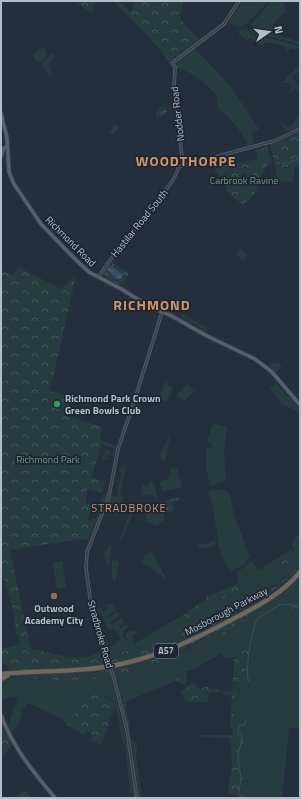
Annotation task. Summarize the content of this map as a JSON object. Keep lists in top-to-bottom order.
{
  "streets": {
    "highway": ["Mosborough Parkway", "A57"],
    "main road": ["Richmond Road"],
    "street": ["Nodder Road", "Hastilar Road South", "Stradbroke Road"]
  },
  "crossings": [
    ["Nodder Road", "Hastilar Road South"],
    ["Hastilar Road South", "Richmond Road"],
    ["Richmond Road", "Stradbroke Road"]
  ],
  "districts": ["WOODTHORPE", "RICHMOND", "STRADBROKE"],
  "parks": ["Carbrook Ravine", "Richmond Park"],
  "places": ["Richmond Park Crown Green Bowls Club", "Outwood Academy City"],
  "north": "right"
}
